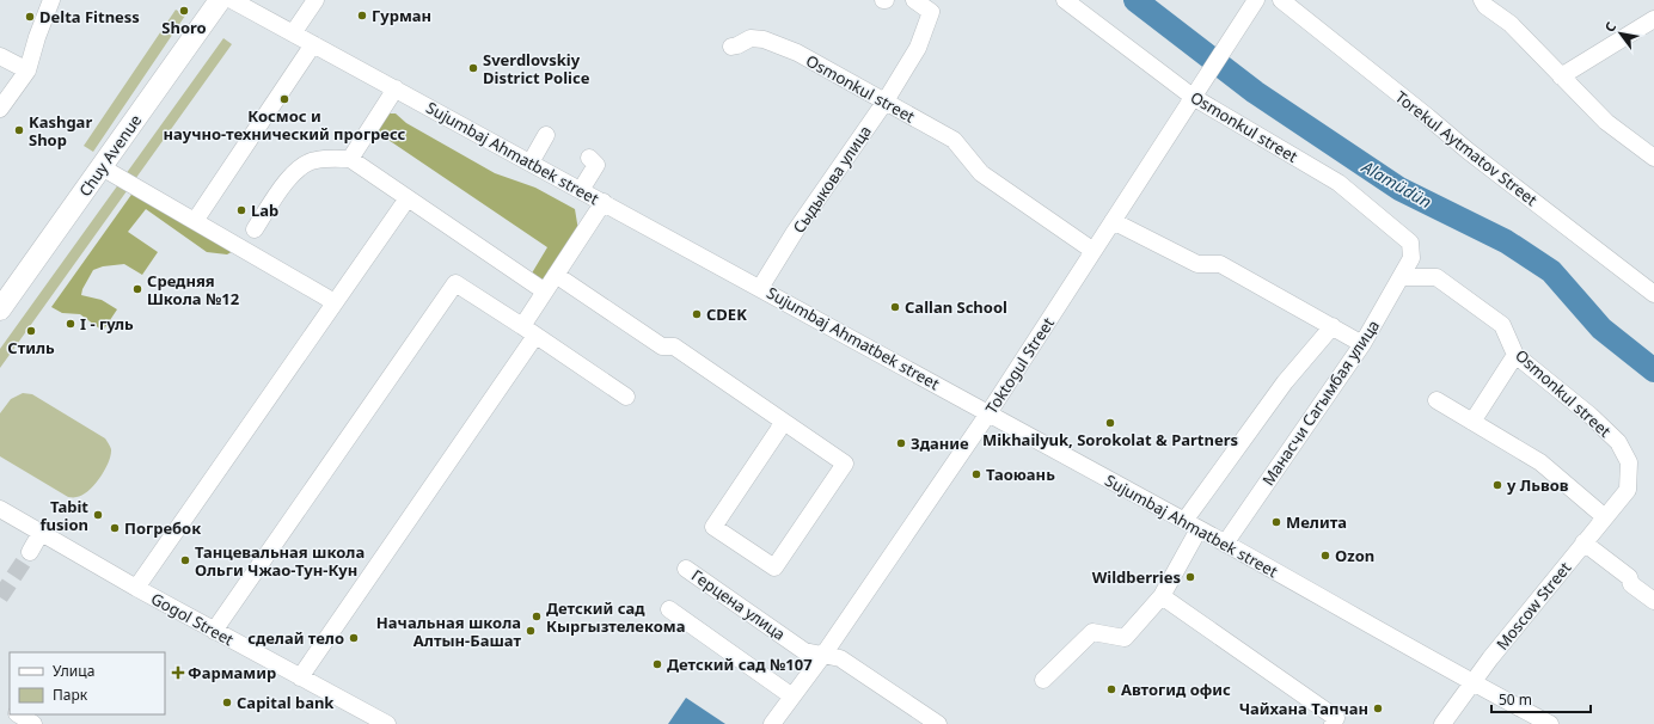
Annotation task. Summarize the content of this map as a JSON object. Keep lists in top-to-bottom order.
{
  "streets": {
    "main road": ["Chuy Avenue"],
    "street": [
      "Osmonkul street",
      "Torekul Aytmatov Street",
      "Sujumbaj Ahmatbek street",
      "Сыдыкова улица",
      "Toktogul Street",
      "Манасчи Сагымбая улица",
      "Герцена улица",
      "Moscow Street",
      "Gogol Street"
    ]
  },
  "crossings": [
    ["Osmonkul street", "Сыдыкова улица"],
    ["Osmonkul street", "Toktogul Street"],
    ["Osmonkul street", "Манасчи Сагымбая улица"],
    ["Osmonkul street", "Moscow Street"],
    ["Sujumbaj Ahmatbek street", "Сыдыкова улица"],
    ["Sujumbaj Ahmatbek street", "Toktogul Street"],
    ["Sujumbaj Ahmatbek street", "Манасчи Сагымбая улица"],
    ["Sujumbaj Ahmatbek street", "Moscow Street"],
    ["Toktogul Street", "Герцена улица"]
  ],
  "water": ["Alamüdün"],
  "places": {
    "other": [
      "Shoro",
      "Гурман",
      "Delta Fitness",
      "Sverdlovskiy District Police",
      "Космос и научно-технический прогресс",
      "Kashgar Shop",
      "Lab",
      "Средняя Школа №12",
      "Callan School",
      "CDEK",
      "I - гуль",
      "Стиль",
      "Mikhailyuk, Sorokolat & Partners",
      "Здание",
      "Таоюань",
      "у Львов",
      "Tabit fusion",
      "Мелита",
      "Погребок",
      "Ozon",
      "Танцевальная школа Ольги Чжао-Тун-Кун",
      "Wildberries",
      "Детский сад Кыргызтелекома",
      "Начальная школа Алтын-Башат",
      "сделай тело",
      "Детский сад №107",
      "Автогид офис",
      "Capital bank",
      "Чайхана Тапчан"
    ],
    "health": ["Фармамир"]
  },
  "legend": ["Улица", "Парк"],
  "scale_bar": "50 m",
  "north": "top left"
}
